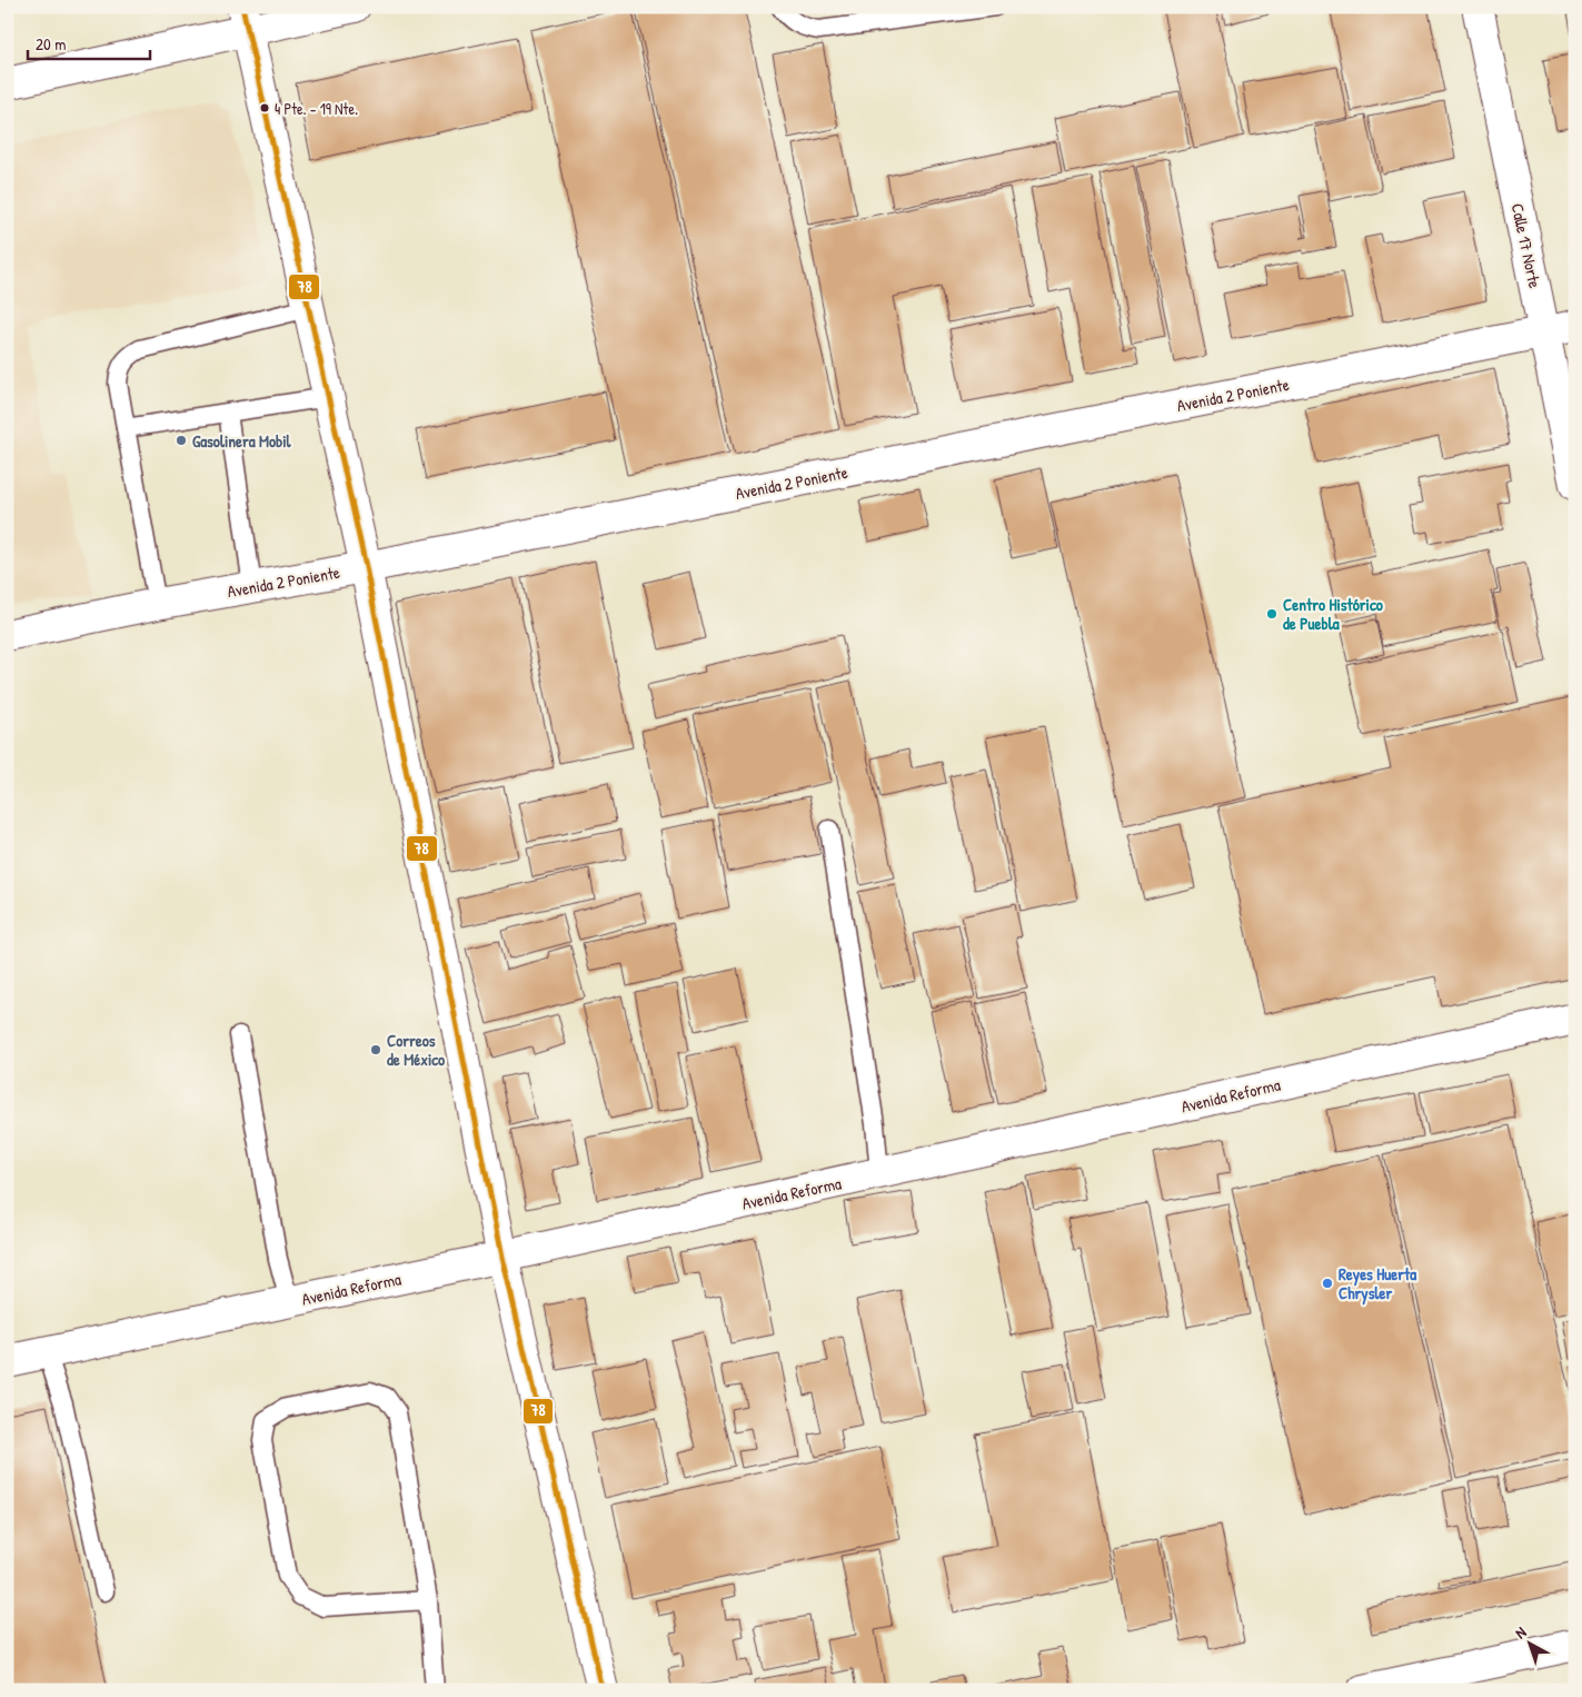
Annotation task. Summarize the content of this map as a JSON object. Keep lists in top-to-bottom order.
{
  "streets": {
    "street": ["Calle 17 Norte", "Avenida 2 Poniente", "Avenida Reforma"]
  },
  "crossings": [
    ["Calle 17 Norte", "Avenida 2 Poniente"]
  ],
  "places": [
    "4 Pte. - 19 Nte.",
    "Gasolinera Mobil",
    "Centro Histórico de Puebla",
    "Correos de México",
    "Reyes Huerta Chrysler"
  ],
  "lines": ["transit line 78"],
  "scale_bar": "20 m",
  "north": "top left"
}
